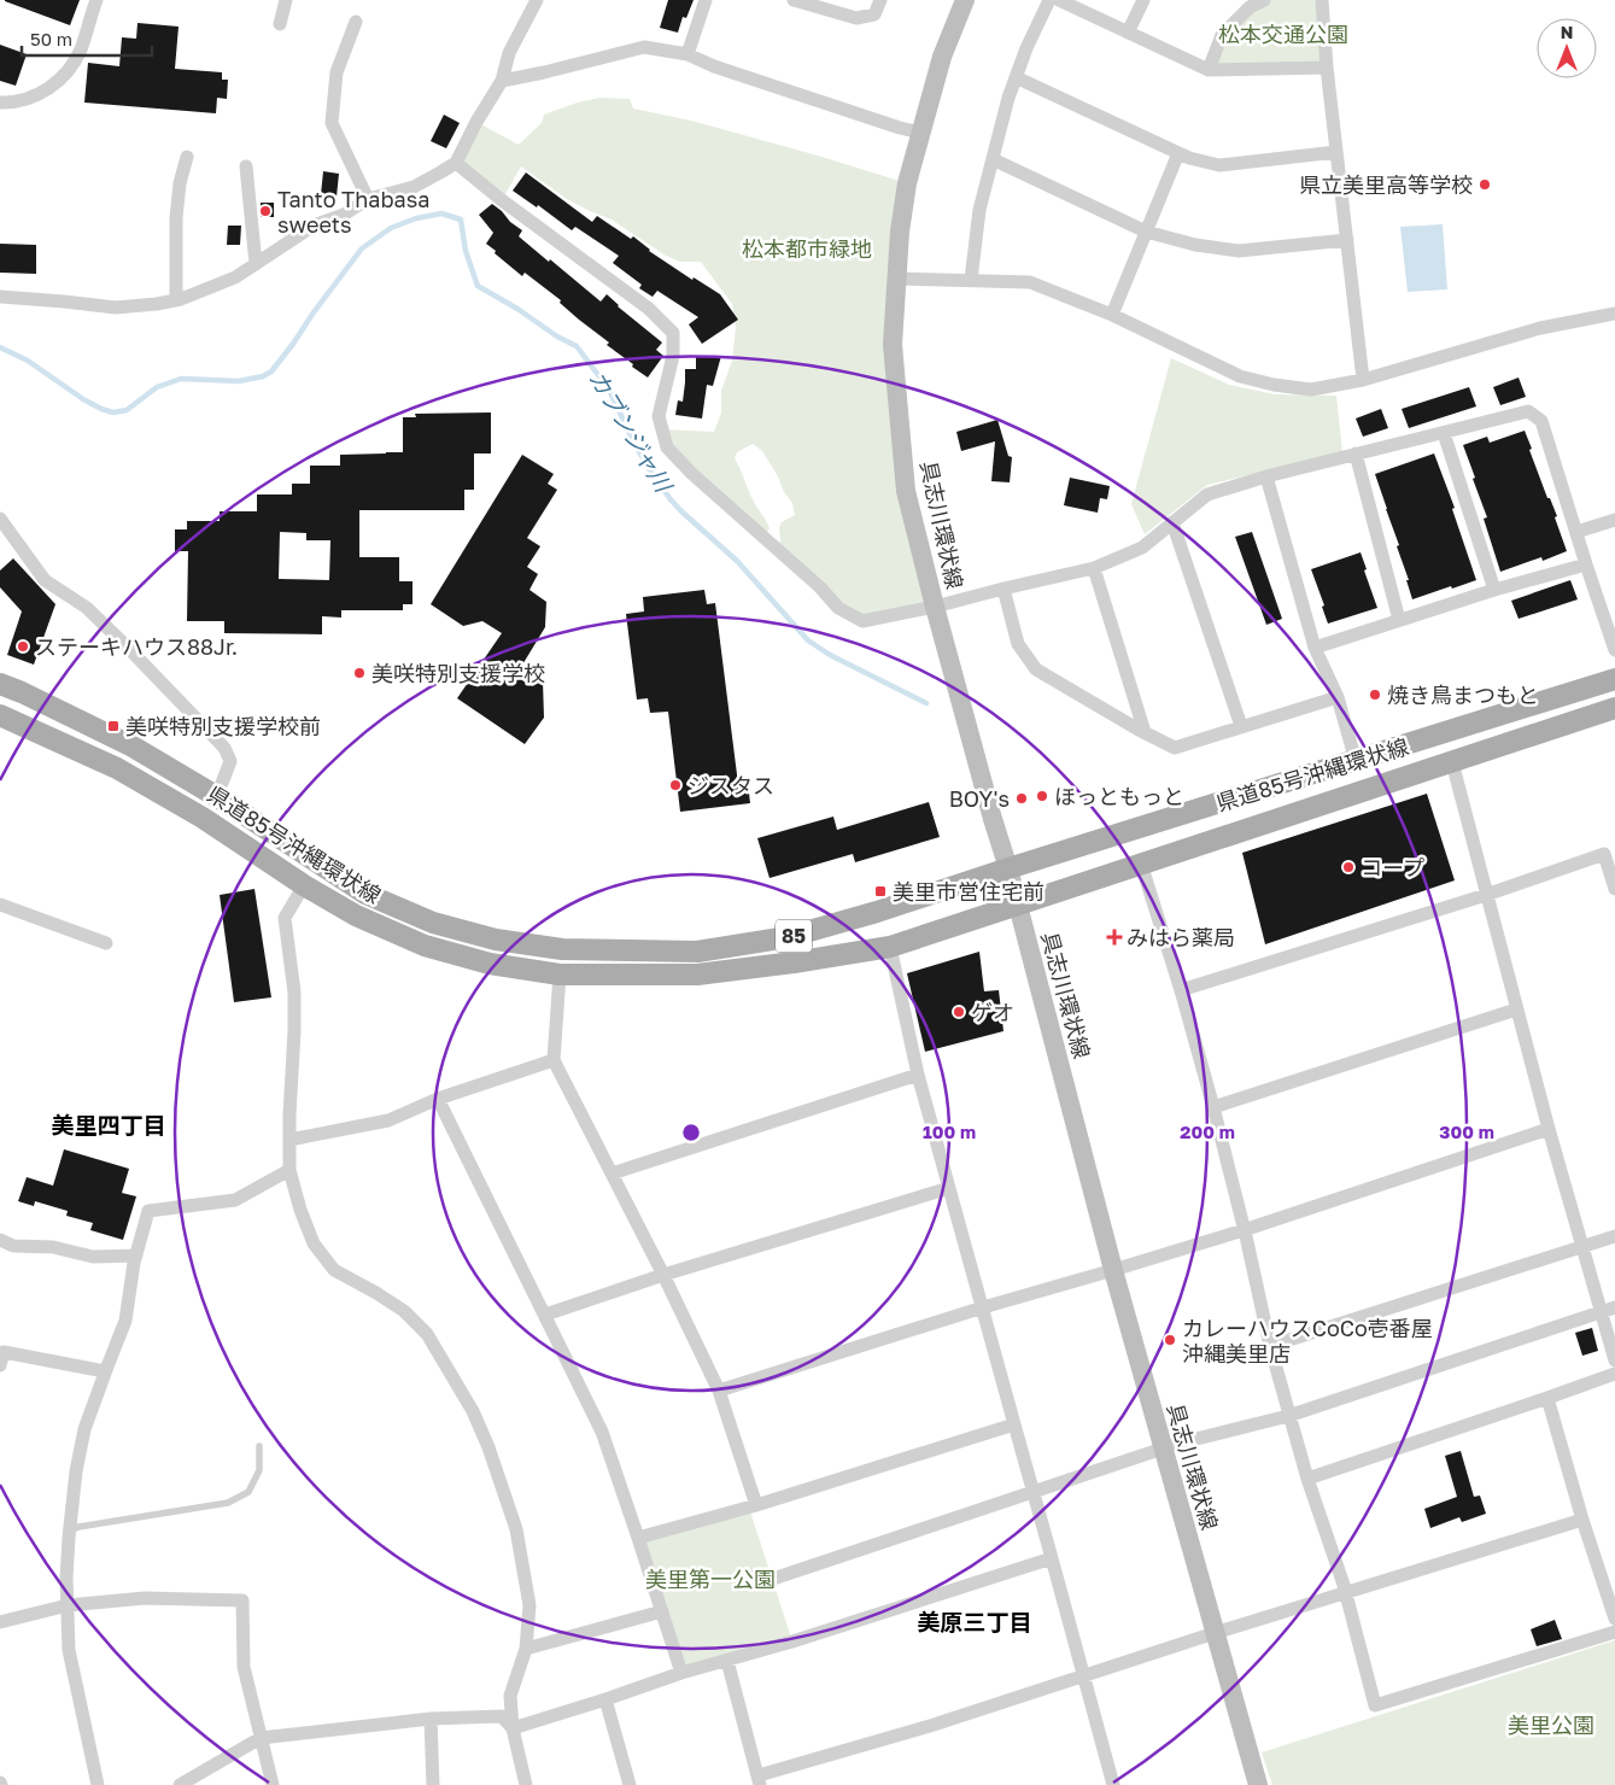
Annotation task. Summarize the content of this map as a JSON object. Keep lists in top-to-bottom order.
{
  "streets": {
    "main road": ["具志川環状線", "県道85号沖縄環状線", "85"]
  },
  "crossings": [
    ["具志川環状線", "県道85号沖縄環状線"]
  ],
  "districts": ["美里四丁目", "美原三丁目"],
  "water": ["カブンジャ川"],
  "parks": [
    "松本交通公園",
    "松本都市緑地",
    "美里第一公園",
    "美里公園"
  ],
  "places": {
    "other": [
      "県立美里高等学校",
      "Tanto Thabasa sweets",
      "ステーキハウス88Jr.",
      "美咲特別支援学校",
      "焼き鳥まつもと",
      "ジスタス",
      "ほっともっと",
      "BOY's",
      "コープ",
      "ゲオ",
      "カレーハウスCoCo壱番屋 沖縄美里店"
    ],
    "transit": ["美咲特別支援学校前", "美里市営住宅前"],
    "health": ["みはら薬局"]
  },
  "scale_bar": "50 m",
  "north": "top",
  "rings": ["100 m", "200 m", "300 m"]
}
